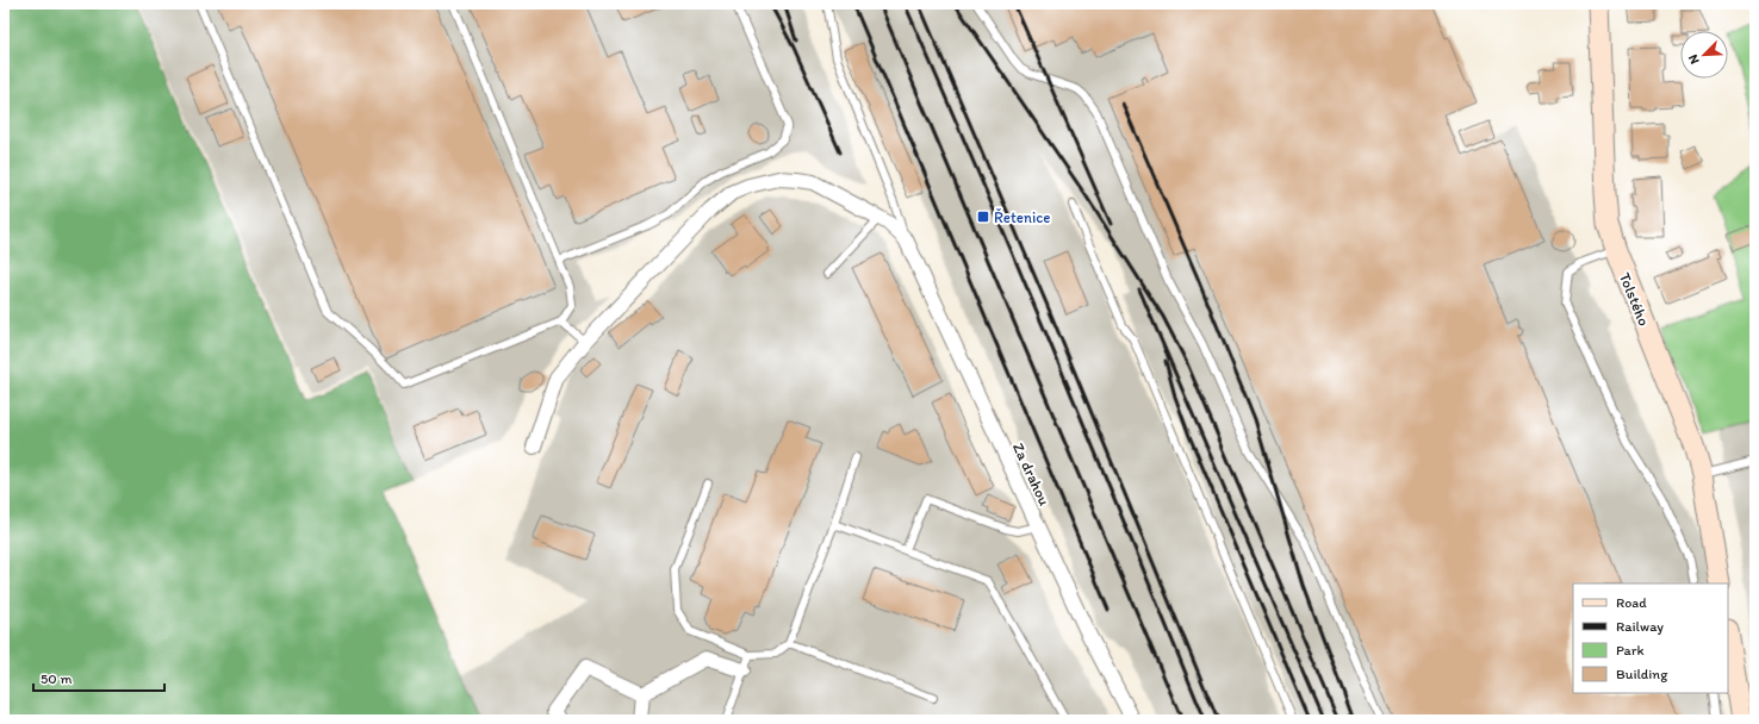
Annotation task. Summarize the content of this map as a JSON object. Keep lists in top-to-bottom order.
{
  "streets": {
    "street": ["Tolstého", "Za drahou"]
  },
  "places": {
    "transit": ["Řetenice"]
  },
  "legend": [
    "Road",
    "Railway",
    "Park",
    "Building"
  ],
  "scale_bar": "50 m",
  "north": "bottom left"
}
